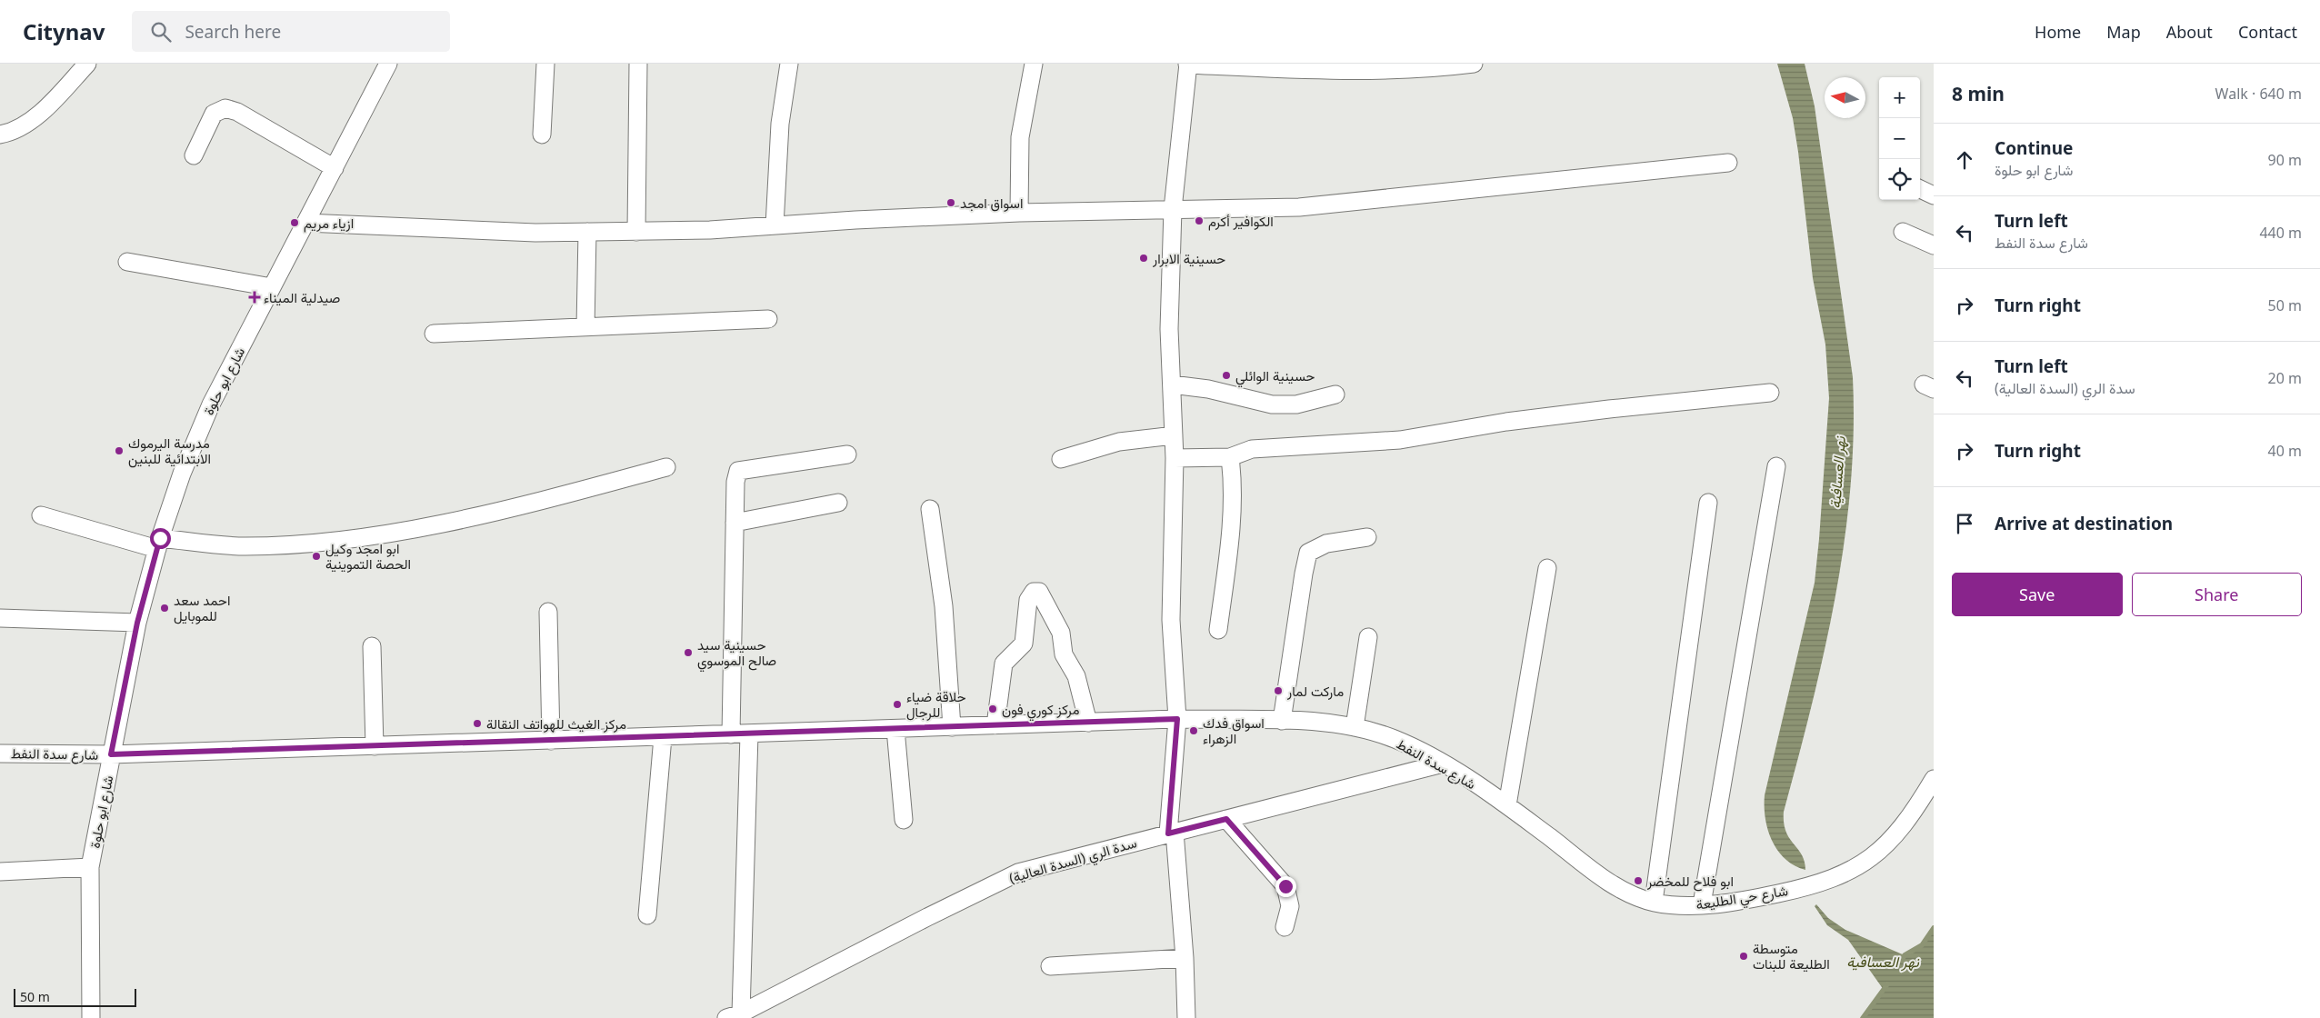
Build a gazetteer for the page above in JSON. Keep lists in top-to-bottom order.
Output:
{
  "streets": {
    "street": [
      "شارع ابو حلوة",
      "شارع سدة النفط",
      "سدة الري (السدة العالية)",
      "شارع حي الطليعة"
    ]
  },
  "crossings": [
    ["شارع ابو حلوة", "شارع سدة النفط"],
    ["شارع سدة النفط", "سدة الري (السدة العالية)"],
    ["شارع سدة النفط", "شارع حي الطليعة"]
  ],
  "water": ["نهر العسافية"],
  "places": {
    "other": [
      "اسواق امجد",
      "الكوافير أكرم",
      "ازياء مريم",
      "حسينية الابرار",
      "حسينية الوائلي",
      "مدرسة اليرموك الابتدائية للبنين",
      "ابو امجد وكيل الحصة التموينية",
      "احمد سعد للموبايل",
      "حسينية سيد صالح الموسوي",
      "ماركت لمار",
      "حلاقة ضياء للرجال",
      "مركز كوري فون",
      "مركز الغيث للهواتف النقالة",
      "اسواق فدك الزهراء",
      "ابو فلاح للمخضر",
      "متوسطة الطليعة للبنات"
    ],
    "health": ["صيدلية الميناء"]
  },
  "scale_bar": "50 m",
  "north": "left",
  "page": {
    "header": "Citynav",
    "search": "Search here",
    "nav": [
      "Home",
      "Map",
      "About",
      "Contact"
    ],
    "heading": ["8 min", "Walk · 640 m"],
    "map_buttons": ["+", "−"],
    "list": [
      ["Continue", "شارع ابو حلوة", "90 m"],
      ["Turn left", "شارع سدة النفط", "440 m"],
      ["Turn right", "50 m"],
      ["Turn left", "سدة الري (السدة العالية)", "20 m"],
      ["Turn right", "40 m"],
      "Arrive at destination"
    ],
    "buttons": ["Save", "Share"],
    "scale": "50 m"
  }
}
